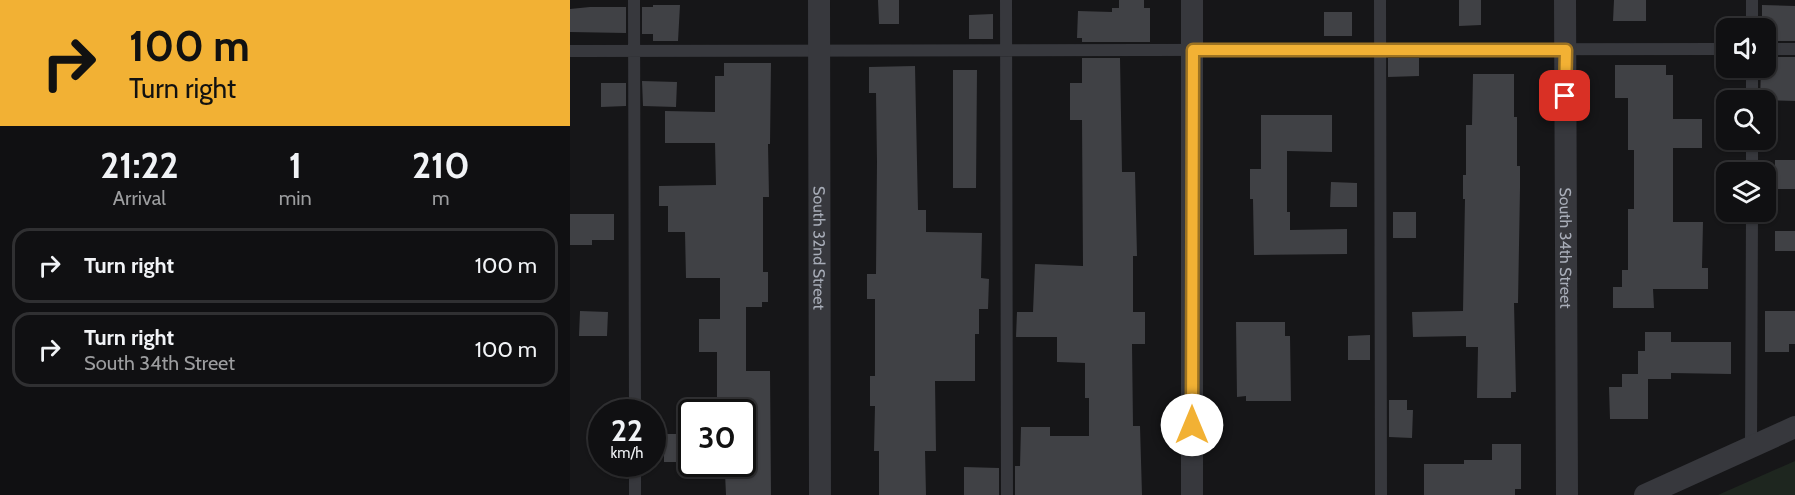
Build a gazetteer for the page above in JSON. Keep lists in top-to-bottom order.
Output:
{
  "streets": {
    "street": ["South 32nd Street", "South 34th Street"]
  },
  "page": {
    "turn": ["100 m", "Turn right"],
    "eta": [
      "21:22",
      "Arrival",
      "1",
      "min",
      "210",
      "m"
    ],
    "list": [
      {
        "name": "Turn right",
        "value": "100 m"
      },
      {
        "name": "Turn right",
        "note": "South 34th Street",
        "value": "100 m"
      }
    ],
    "speed": "22 km/h",
    "limit": "30"
  }
}
